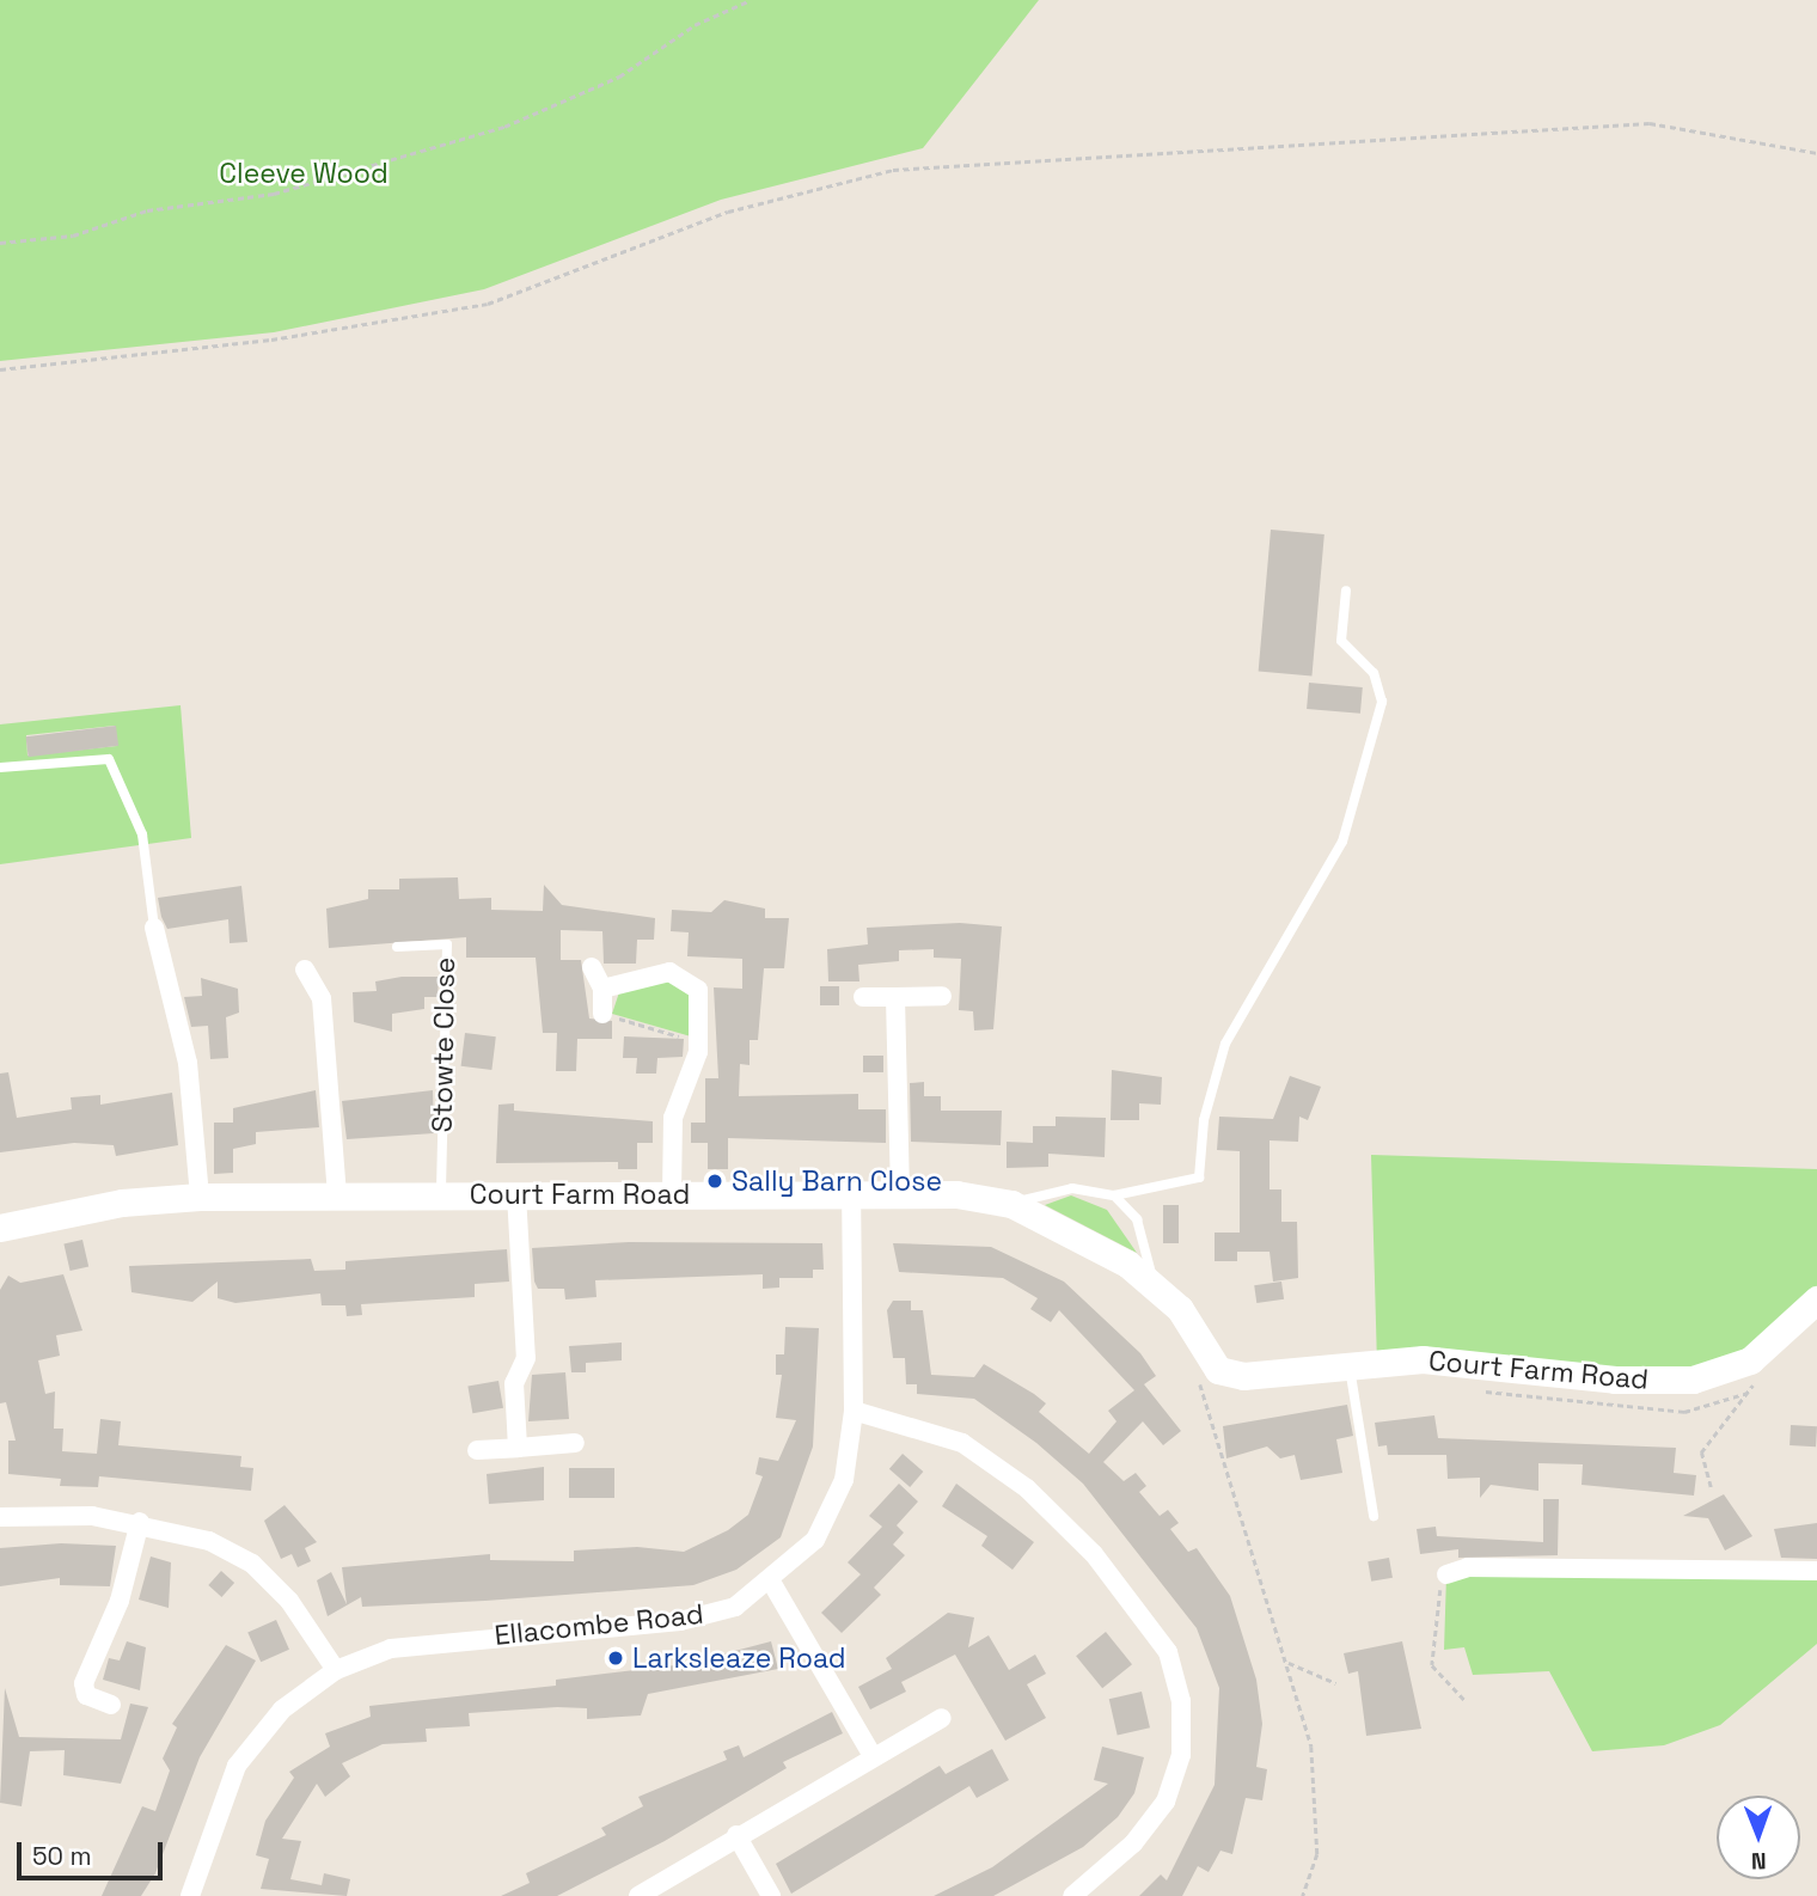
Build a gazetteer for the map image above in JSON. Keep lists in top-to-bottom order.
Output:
{
  "streets": {
    "street": ["Court Farm Road", "Ellacombe Road"],
    "lane": ["Stowte Close"]
  },
  "crossings": [
    ["Stowte Close", "Court Farm Road"],
    ["Court Farm Road", "Ellacombe Road"]
  ],
  "parks": ["Cleeve Wood"],
  "places": ["Sally Barn Close", "Larksleaze Road"],
  "scale_bar": "50 m",
  "north": "bottom"
}
